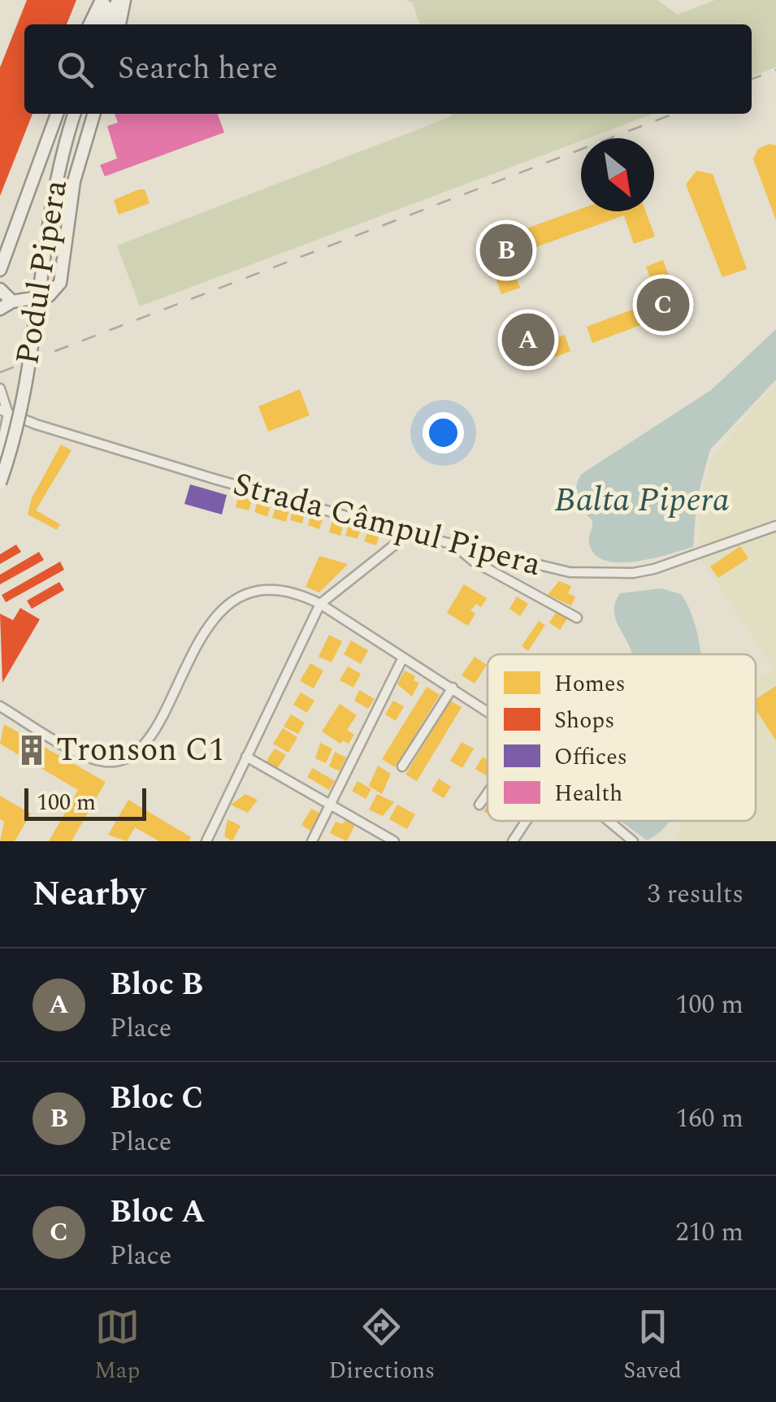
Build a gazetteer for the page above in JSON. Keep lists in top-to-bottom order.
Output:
{
  "streets": {
    "main road": ["Podul Pipera"],
    "street": ["Strada Câmpul Pipera"]
  },
  "water": ["Balta Pipera"],
  "places": {
    "building": ["Tronson C1"]
  },
  "legend": [
    "Homes",
    "Shops",
    "Offices",
    "Health"
  ],
  "scale_bar": "100 m",
  "north": "bottom right",
  "page": {
    "search": "Search here",
    "pins": ["B", "C", "A"],
    "scale": "100 m",
    "heading": ["Nearby", "3 results"],
    "list": [
      {
        "mark": "A",
        "name": "Bloc B",
        "note": "Place",
        "value": "100 m"
      },
      {
        "mark": "B",
        "name": "Bloc C",
        "note": "Place",
        "value": "160 m"
      },
      {
        "mark": "C",
        "name": "Bloc A",
        "note": "Place",
        "value": "210 m"
      }
    ],
    "nav": ["Map", "Directions", "Saved"]
  }
}
